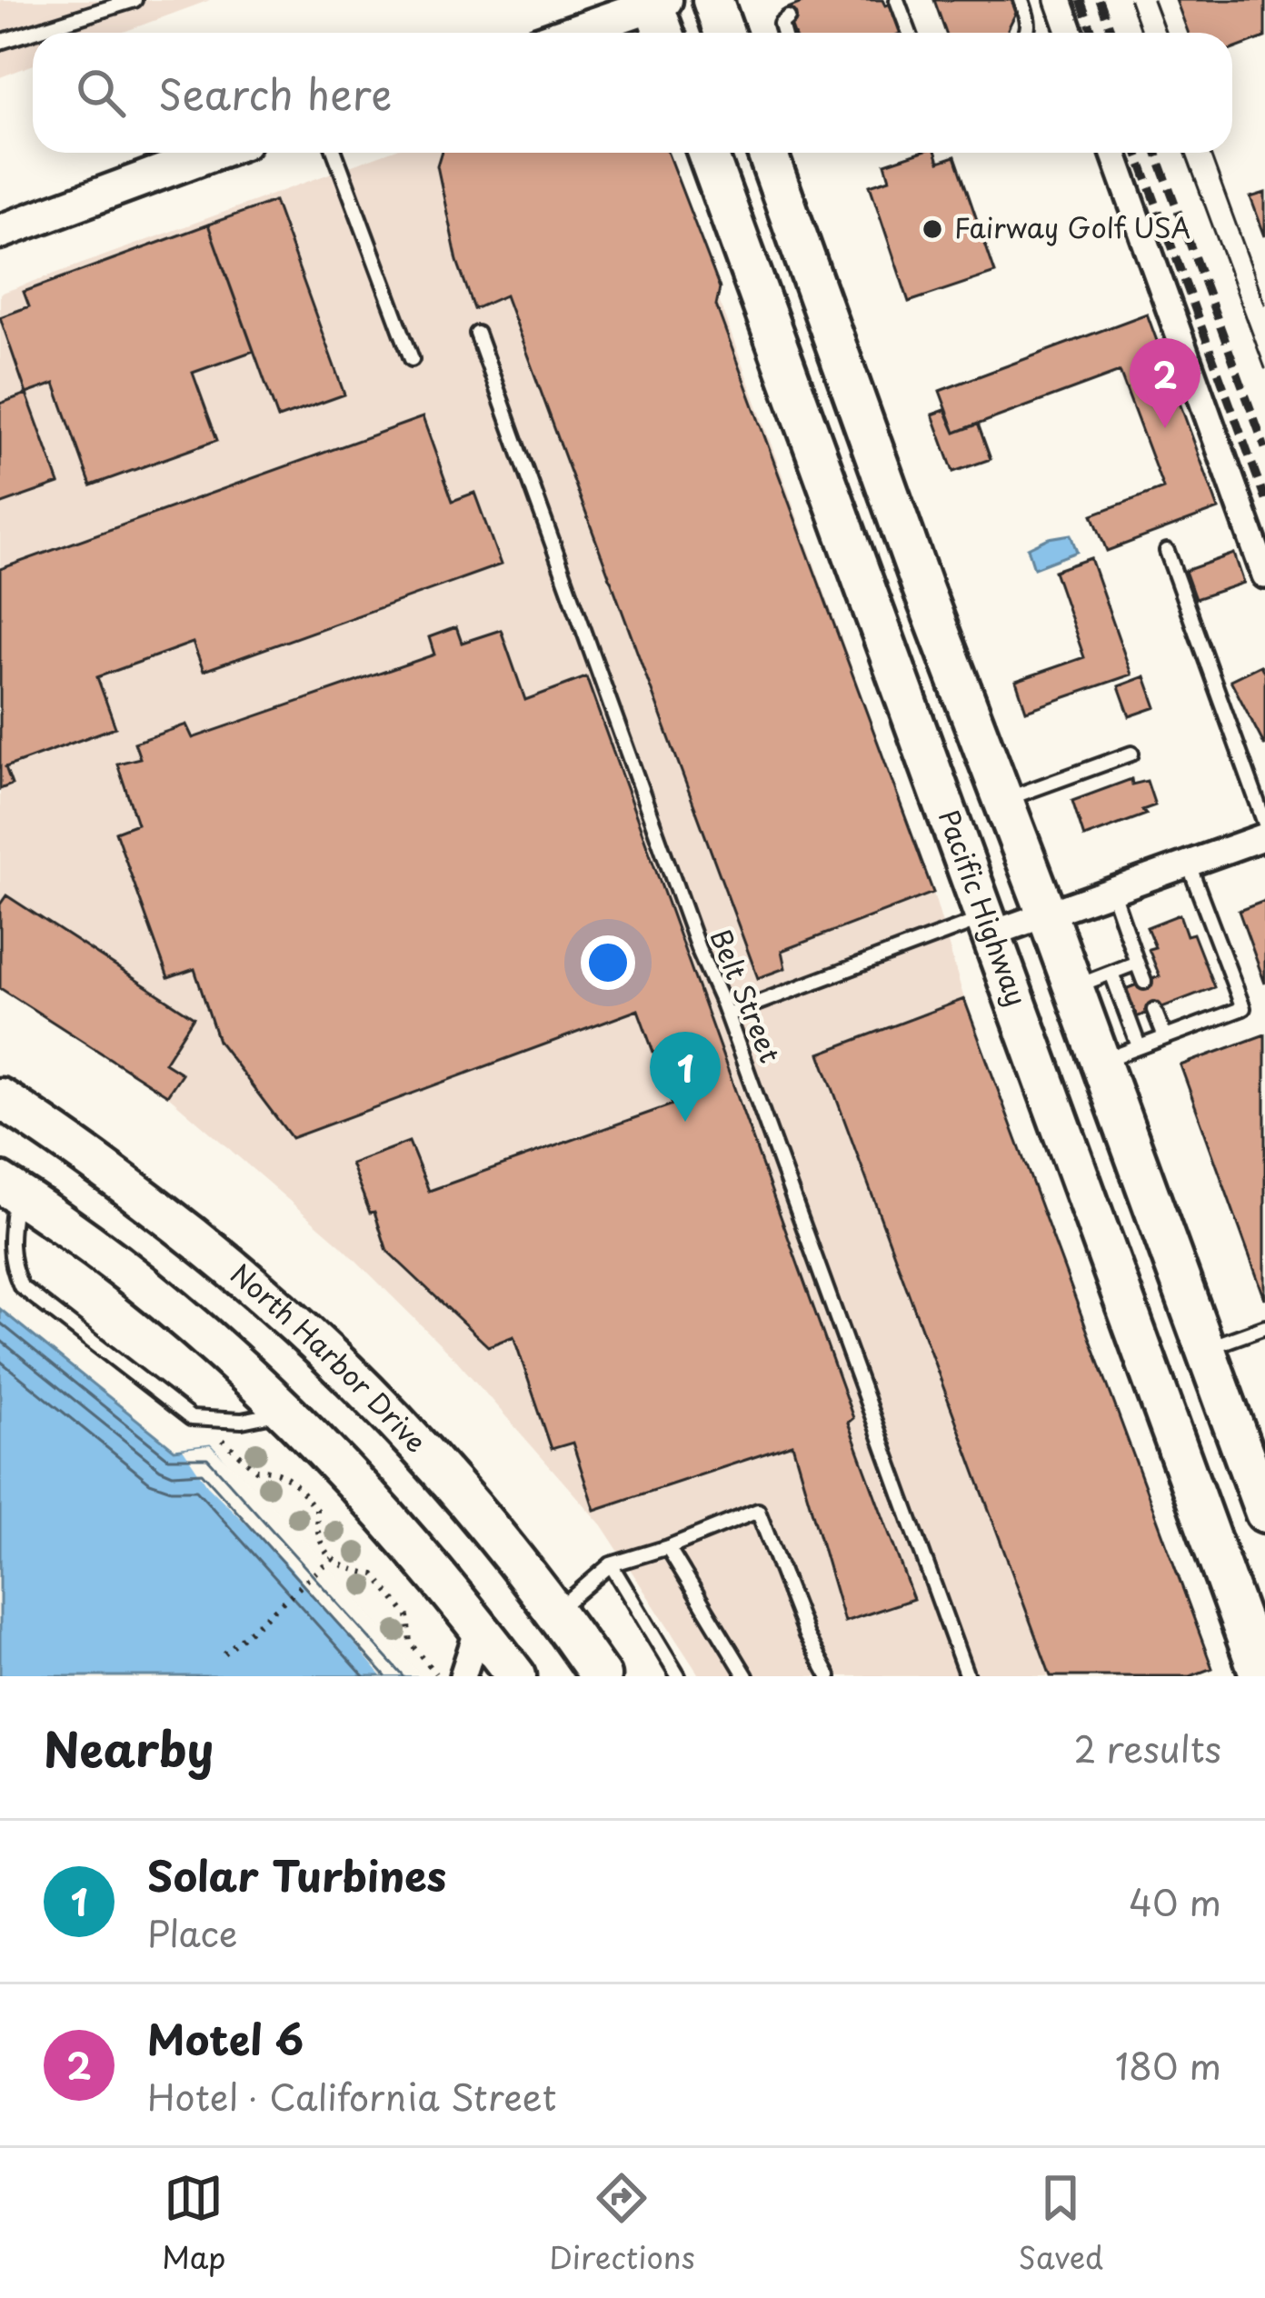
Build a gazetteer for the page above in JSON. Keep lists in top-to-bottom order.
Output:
{
  "streets": {
    "main road": ["Pacific Highway", "North Harbor Drive"],
    "lane": ["Belt Street"]
  },
  "places": ["Fairway Golf USA"],
  "page": {
    "search": "Search here",
    "pins": ["2", "1"],
    "heading": ["Nearby", "2 results"],
    "list": [
      {
        "mark": "1",
        "name": "Solar Turbines",
        "note": "Place",
        "value": "40 m"
      },
      {
        "mark": "2",
        "name": "Motel 6",
        "note": "Hotel · California Street",
        "value": "180 m"
      }
    ],
    "nav": ["Map", "Directions", "Saved"]
  }
}
